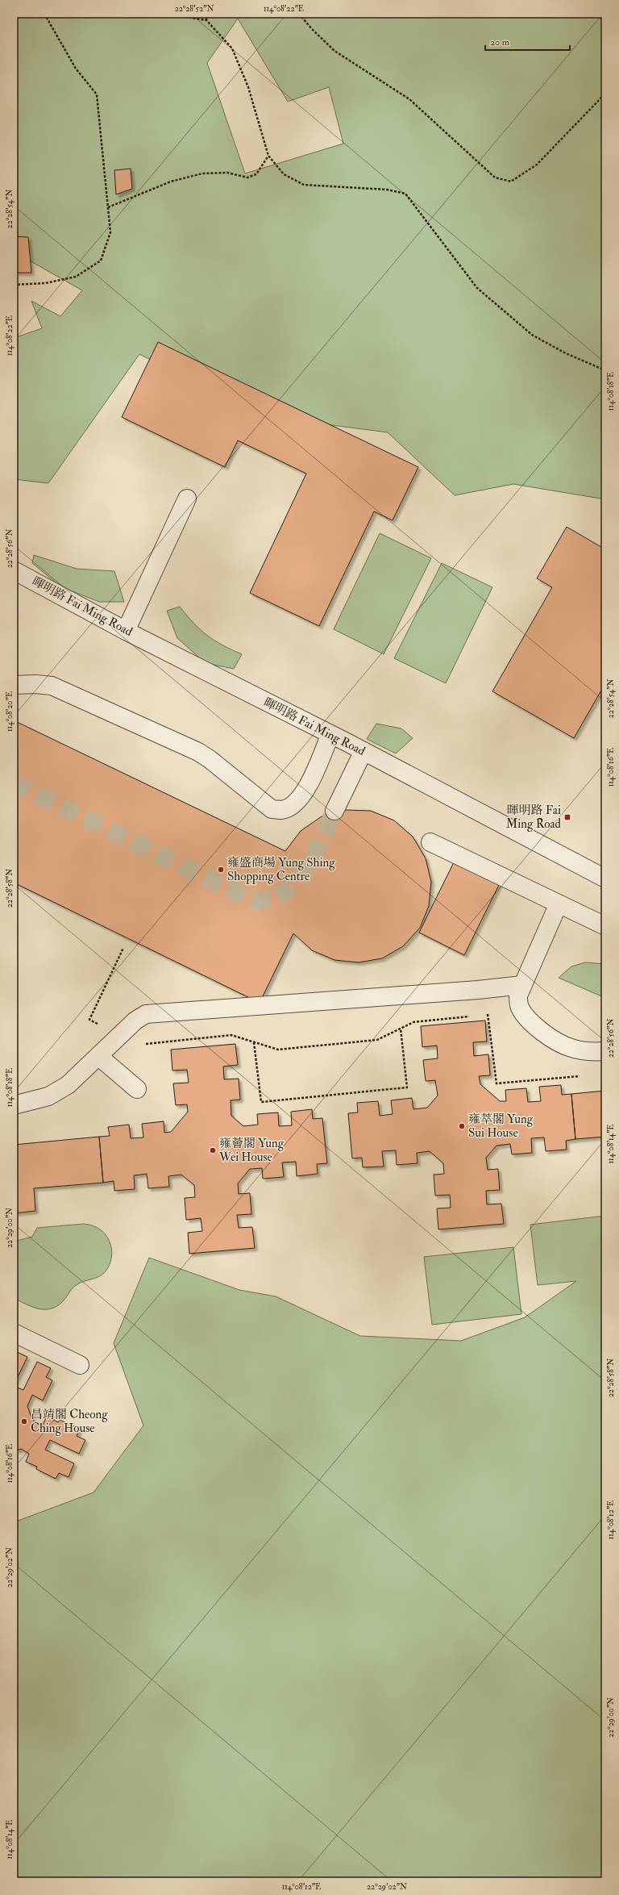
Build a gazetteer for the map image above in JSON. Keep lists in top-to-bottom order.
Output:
{
  "streets": {
    "street": ["暉明路 Fai Ming Road"]
  },
  "places": {
    "transit": ["暉明路 Fai Ming Road"],
    "other": [
      "雍盛商場 Yung Shing Shopping Centre",
      "雍萃閣 Yung Sui House",
      "雍薈閣 Yung Wei House",
      "昌靖閣 Cheong Ching House"
    ]
  },
  "scale_bar": "20 m",
  "coordinates": [
    "22°28'52\"N",
    "114°08'22\"E",
    "22°28'54\"N",
    "114°08'18\"E",
    "22°28'56\"N",
    "114°08'20\"E",
    "114°08'16\"E",
    "22°28'58\"N",
    "114°08'14\"E",
    "22°29'00\"N",
    "114°08'12\"E",
    "22°29'02\"N"
  ]
}
